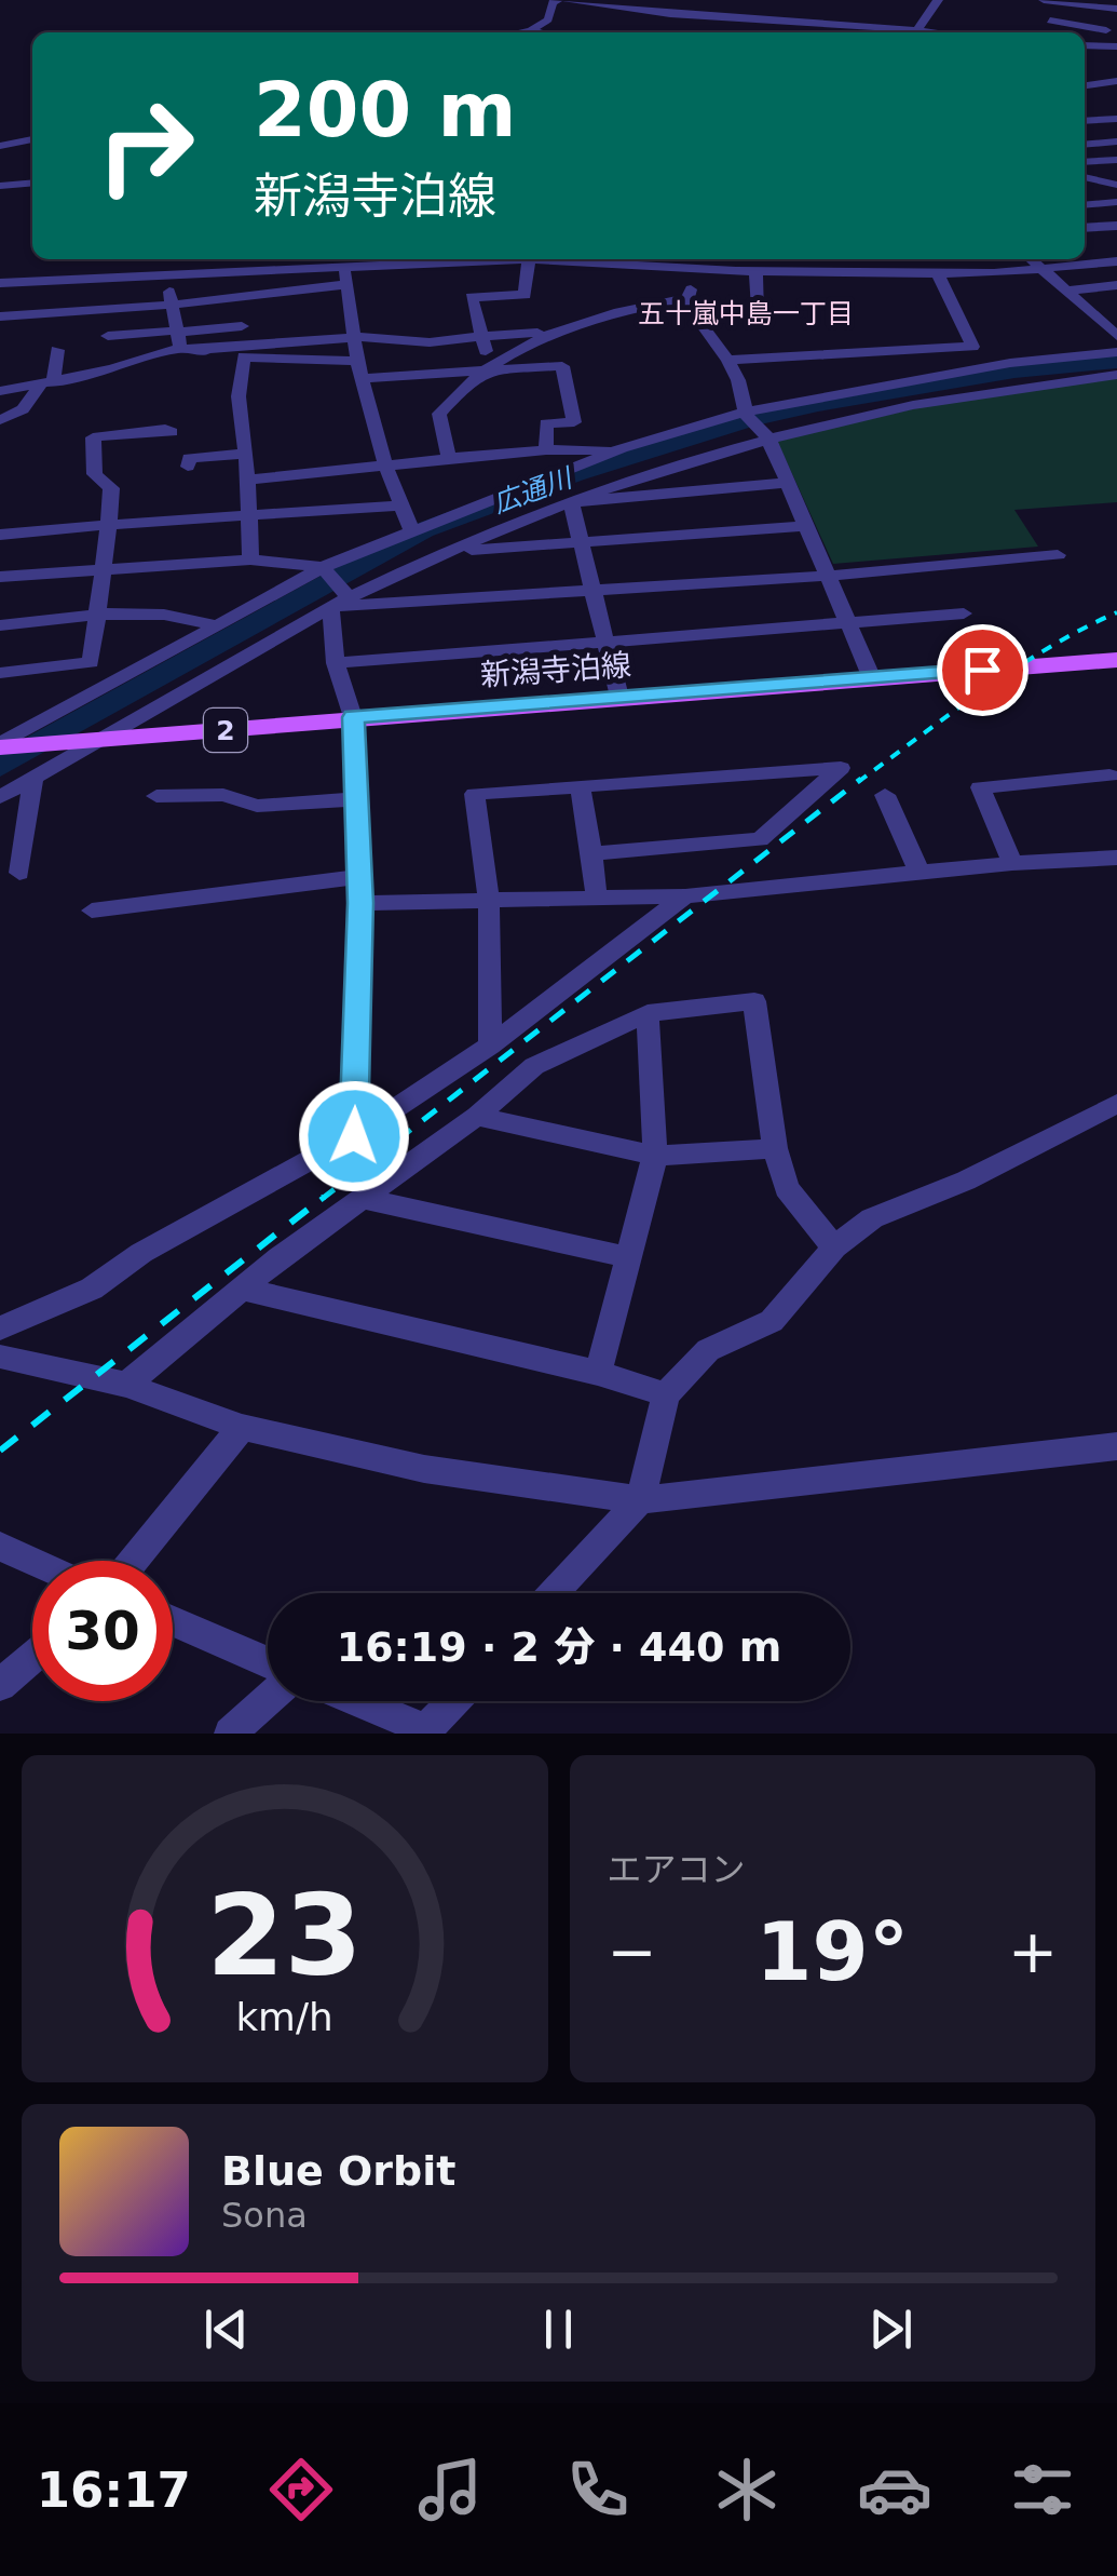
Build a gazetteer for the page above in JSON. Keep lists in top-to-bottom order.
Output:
{
  "streets": {
    "main road": ["新潟寺泊線", "2"]
  },
  "districts": ["五十嵐中島一丁目"],
  "water": ["広通川"],
  "page": {
    "turn": ["200 m", "新潟寺泊線"],
    "limit": "30",
    "trip": "16:19 · 2 分 · 440 m",
    "tile": "エアコン",
    "heat": ["−", "19°", "+"],
    "song": ["Blue Orbit", "Sona"],
    "tabs": "16:17",
    "gauge": ["23", "km/h"]
  }
}
